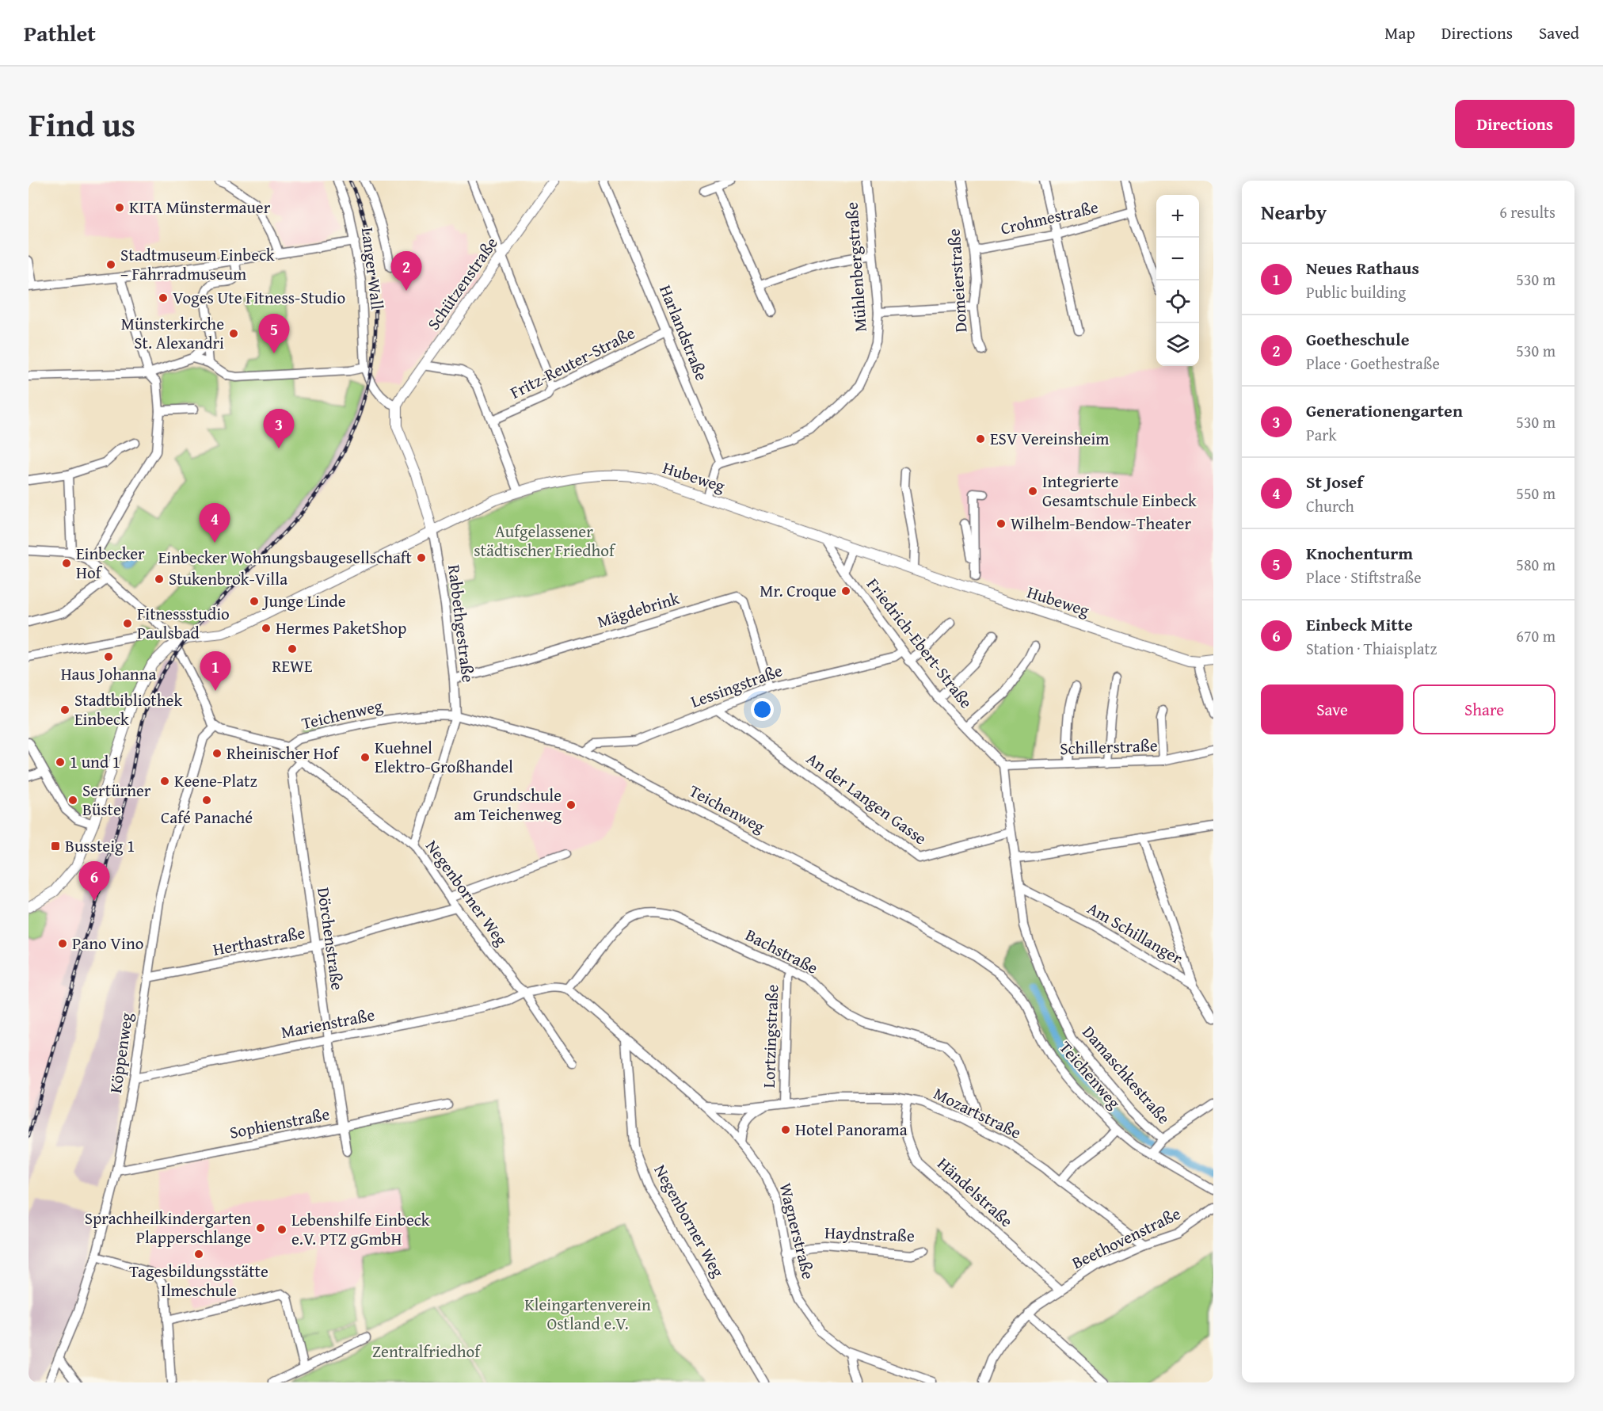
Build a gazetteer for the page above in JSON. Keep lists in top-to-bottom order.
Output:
{
  "streets": {
    "street": [
      "Crohmestraße",
      "Mühlenbergstraße",
      "Langer Wall",
      "Domeierstraße",
      "Schützenstraße",
      "Harlandstraße",
      "Fritz-Reuter-Straße",
      "Hubeweg",
      "Mägdebrink",
      "Rabbethgestraße",
      "Friedrich-Ebert-Straße",
      "Lessingstraße",
      "Teichenweg",
      "Schillerstraße",
      "An der Langen Gasse",
      "Negenborner Weg",
      "Am Schillanger",
      "Dörchenstraße",
      "Herthastraße",
      "Bachstraße",
      "Marienstraße",
      "Lortzingstraße",
      "Köppenweg",
      "Damaschkestraße",
      "Mozartstraße",
      "Sophienstraße",
      "Händelstraße",
      "Wagnerstraße",
      "Haydnstraße",
      "Beethovenstraße"
    ]
  },
  "crossings": [
    ["Crohmestraße", "Domeierstraße"],
    ["Mühlenbergstraße", "Harlandstraße"],
    ["Langer Wall", "Schützenstraße"],
    ["Langer Wall", "Rabbethgestraße"],
    ["Schützenstraße", "Rabbethgestraße"],
    ["Harlandstraße", "Fritz-Reuter-Straße"],
    ["Hubeweg", "Rabbethgestraße"],
    ["Hubeweg", "Friedrich-Ebert-Straße"],
    ["Mägdebrink", "Rabbethgestraße"],
    ["Mägdebrink", "Lessingstraße"],
    ["Rabbethgestraße", "Teichenweg"],
    ["Rabbethgestraße", "Negenborner Weg"],
    ["Friedrich-Ebert-Straße", "Lessingstraße"],
    ["Friedrich-Ebert-Straße", "Schillerstraße"],
    ["Lessingstraße", "Teichenweg"],
    ["Lessingstraße", "An der Langen Gasse"],
    ["Teichenweg", "Negenborner Weg"],
    ["Teichenweg", "Köppenweg"],
    ["Negenborner Weg", "Dörchenstraße"],
    ["Negenborner Weg", "Herthastraße"],
    ["Negenborner Weg", "Marienstraße"],
    ["Negenborner Weg", "Wagnerstraße"],
    ["Am Schillanger", "Damaschkestraße"],
    ["Dörchenstraße", "Herthastraße"],
    ["Dörchenstraße", "Marienstraße"],
    ["Dörchenstraße", "Sophienstraße"],
    ["Herthastraße", "Köppenweg"],
    ["Bachstraße", "Lortzingstraße"],
    ["Bachstraße", "Mozartstraße"],
    ["Marienstraße", "Köppenweg"],
    ["Lortzingstraße", "Mozartstraße"],
    ["Köppenweg", "Sophienstraße"],
    ["Mozartstraße", "Händelstraße"],
    ["Mozartstraße", "Wagnerstraße"],
    ["Mozartstraße", "Beethovenstraße"],
    ["Händelstraße", "Beethovenstraße"],
    ["Wagnerstraße", "Haydnstraße"]
  ],
  "parks": ["Aufgelassener städtischer Friedhof", "Kleingartenverein Ostland e.V.", "Zentralfriedhof"],
  "places": {
    "other": [
      "KITA Münstermauer",
      "Stadtmuseum Einbeck – Fahrradmuseum",
      "Voges Ute Fitness-Studio",
      "Münsterkirche St. Alexandri",
      "ESV Vereinsheim",
      "Integrierte Gesamtschule Einbeck",
      "Wilhelm-Bendow-Theater",
      "Einbecker Wohnungsbaugesellschaft",
      "Einbecker Hof",
      "Stukenbrok-Villa",
      "Mr. Croque",
      "Junge Linde",
      "Fitnessstudio Paulsbad",
      "Hermes PaketShop",
      "REWE",
      "Haus Johanna",
      "Stadtbibliothek Einbeck",
      "Rheinischer Hof",
      "Kuehnel Elektro-Großhandel",
      "1 und 1",
      "Keene-Platz",
      "Sertürner Büste",
      "Café Panaché",
      "Grundschule am Teichenweg",
      "Pano Vino",
      "Hotel Panorama",
      "Sprachheilkindergarten Plapperschlange",
      "Lebenshilfe Einbeck e.V. PTZ gGmbH",
      "Tagesbildungsstätte Ilmeschule"
    ],
    "transit": ["Bussteig 1"]
  },
  "page": {
    "header": "Pathlet",
    "nav": ["Map", "Directions", "Saved"],
    "title": "Find us",
    "buttons": [
      "Directions",
      ["Save", "Share"]
    ],
    "heading": ["Nearby", "6 results"],
    "map_buttons": ["+", "−"],
    "list": [
      {
        "mark": "1",
        "name": "Neues Rathaus",
        "note": "Public building",
        "value": "530 m"
      },
      {
        "mark": "2",
        "name": "Goetheschule",
        "note": "Place · Goethestraße",
        "value": "530 m"
      },
      {
        "mark": "3",
        "name": "Generationengarten",
        "note": "Park",
        "value": "530 m"
      },
      {
        "mark": "4",
        "name": "St Josef",
        "note": "Church",
        "value": "550 m"
      },
      {
        "mark": "5",
        "name": "Knochenturm",
        "note": "Place · Stiftstraße",
        "value": "580 m"
      },
      {
        "mark": "6",
        "name": "Einbeck Mitte",
        "note": "Station · Thiaisplatz",
        "value": "670 m"
      }
    ],
    "pins": [
      "2",
      "5",
      "3",
      "4",
      "1",
      "6"
    ]
  }
}
